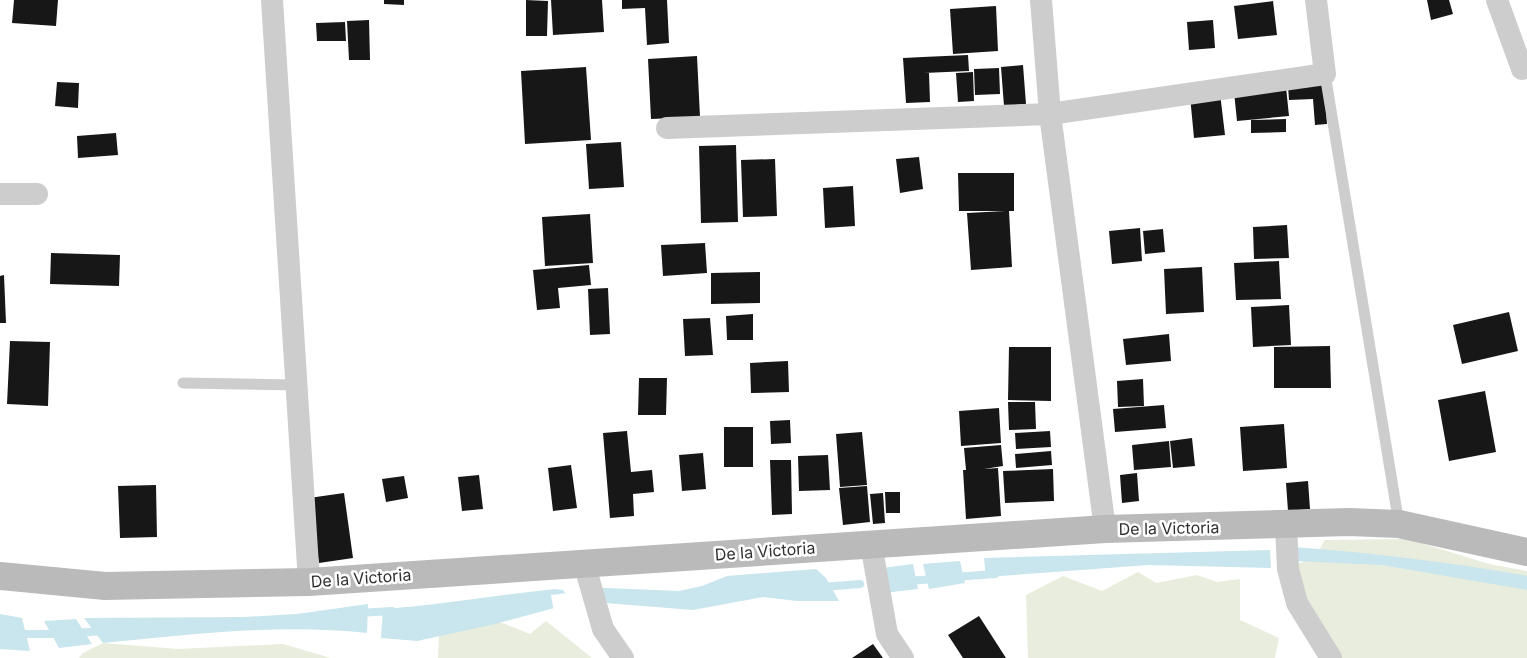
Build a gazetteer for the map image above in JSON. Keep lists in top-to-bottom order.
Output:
{
  "streets": {
    "main road": ["De la Victoria"]
  }
}
